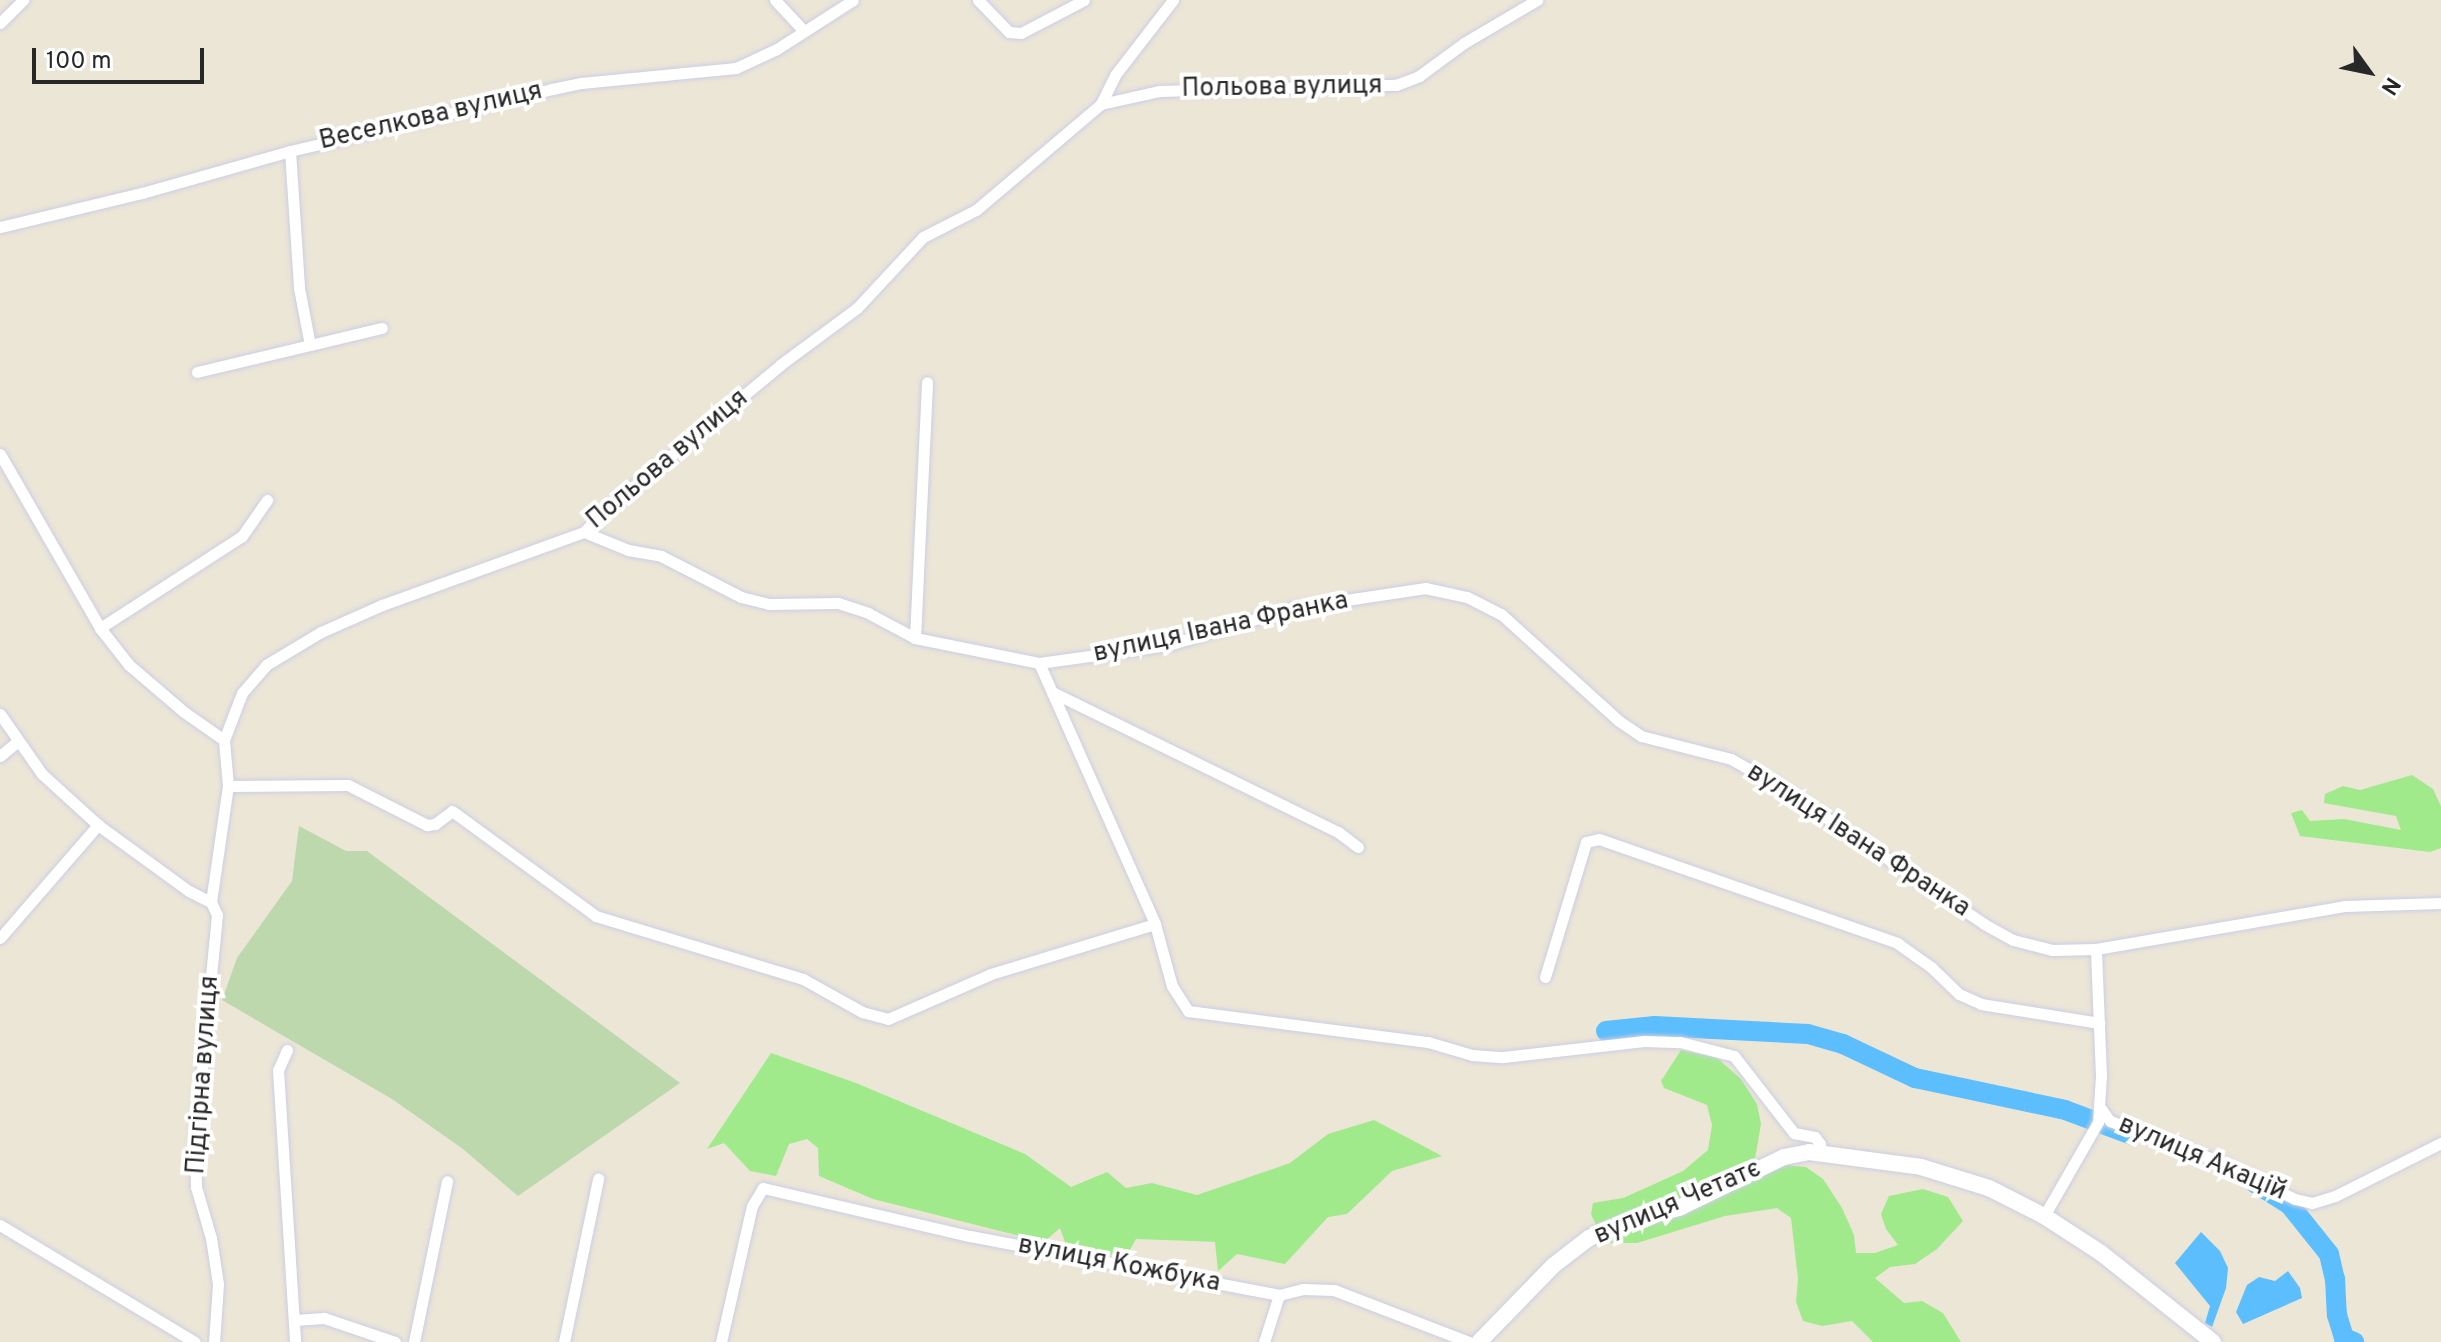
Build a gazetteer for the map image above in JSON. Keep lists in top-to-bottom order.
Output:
{
  "streets": {
    "street": [
      "Польова вулиця",
      "Веселкова вулиця",
      "вулиця Івана Франка",
      "Підгірна вулиця",
      "вулиця Акацій",
      "вулиця Четатє",
      "вулиця Кожбука"
    ]
  },
  "crossings": [
    ["Польова вулиця", "вулиця Івана Франка"],
    ["Польова вулиця", "Підгірна вулиця"]
  ],
  "scale_bar": "100 m",
  "north": "bottom right"
}
